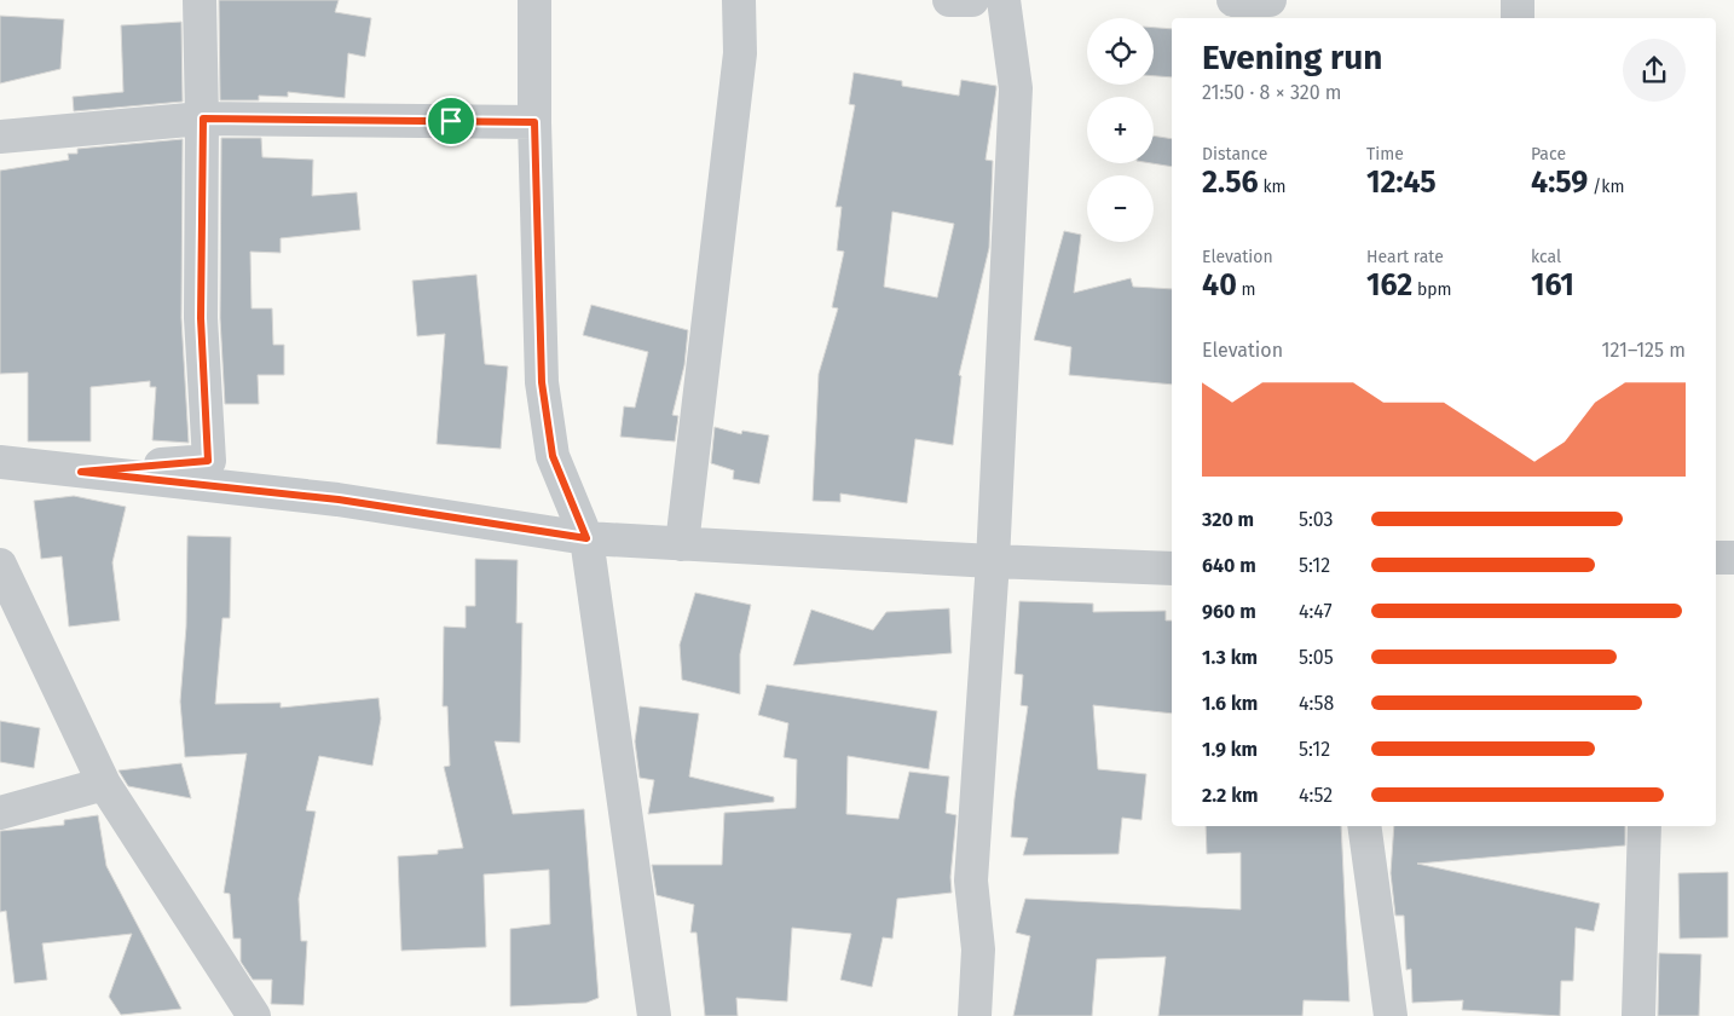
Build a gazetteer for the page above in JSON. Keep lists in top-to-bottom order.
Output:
{
  "page": {
    "map_buttons": ["+", "−"],
    "heading": ["Evening run", "21:50 · 8 × 320 m"],
    "stats": [
      ["Distance", "2.56 km"],
      ["Time", "12:45"],
      ["Pace", "4:59 /km"],
      ["Elevation", "40 m"],
      ["Heart rate", "162 bpm"],
      ["kcal", "161"]
    ],
    "chart": ["Elevation", "121–125 m"],
    "list": [
      {
        "name": "320 m",
        "note": "5:03"
      },
      {
        "name": "640 m",
        "note": "5:12"
      },
      {
        "name": "960 m",
        "note": "4:47"
      },
      {
        "name": "1.3 km",
        "note": "5:05"
      },
      {
        "name": "1.6 km",
        "note": "4:58"
      },
      {
        "name": "1.9 km",
        "note": "5:12"
      },
      {
        "name": "2.2 km",
        "note": "4:52"
      }
    ]
  }
}
